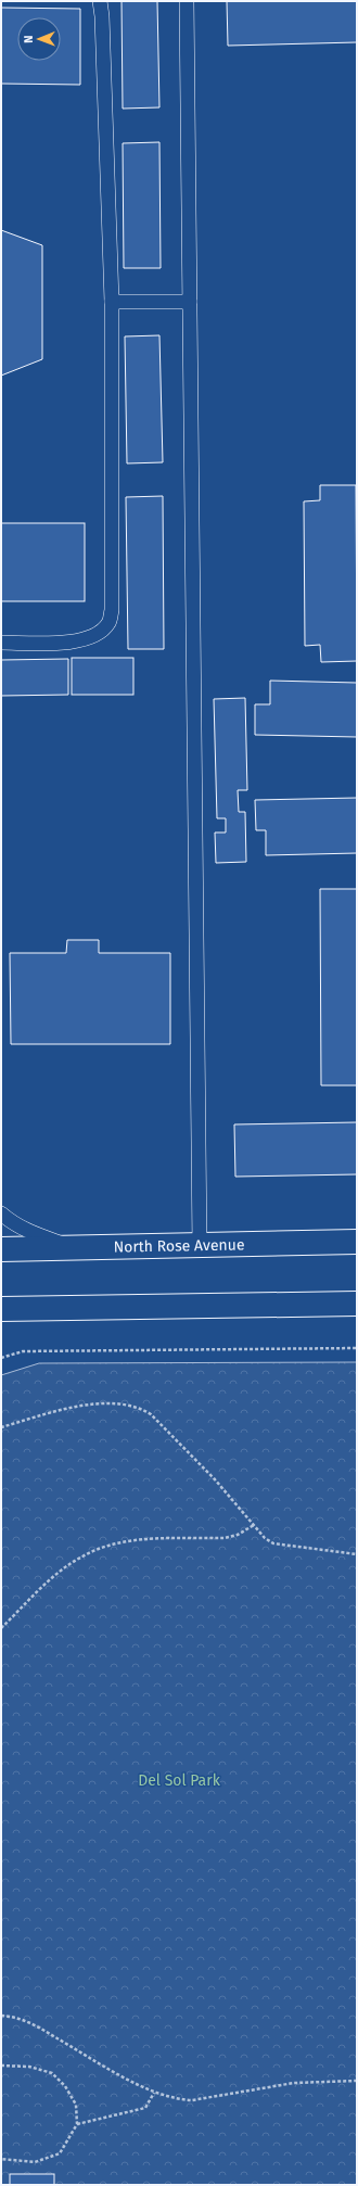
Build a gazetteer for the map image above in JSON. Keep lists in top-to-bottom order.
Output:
{
  "streets": {
    "main road": ["North Rose Avenue"]
  },
  "parks": ["Del Sol Park"],
  "north": "left"
}
